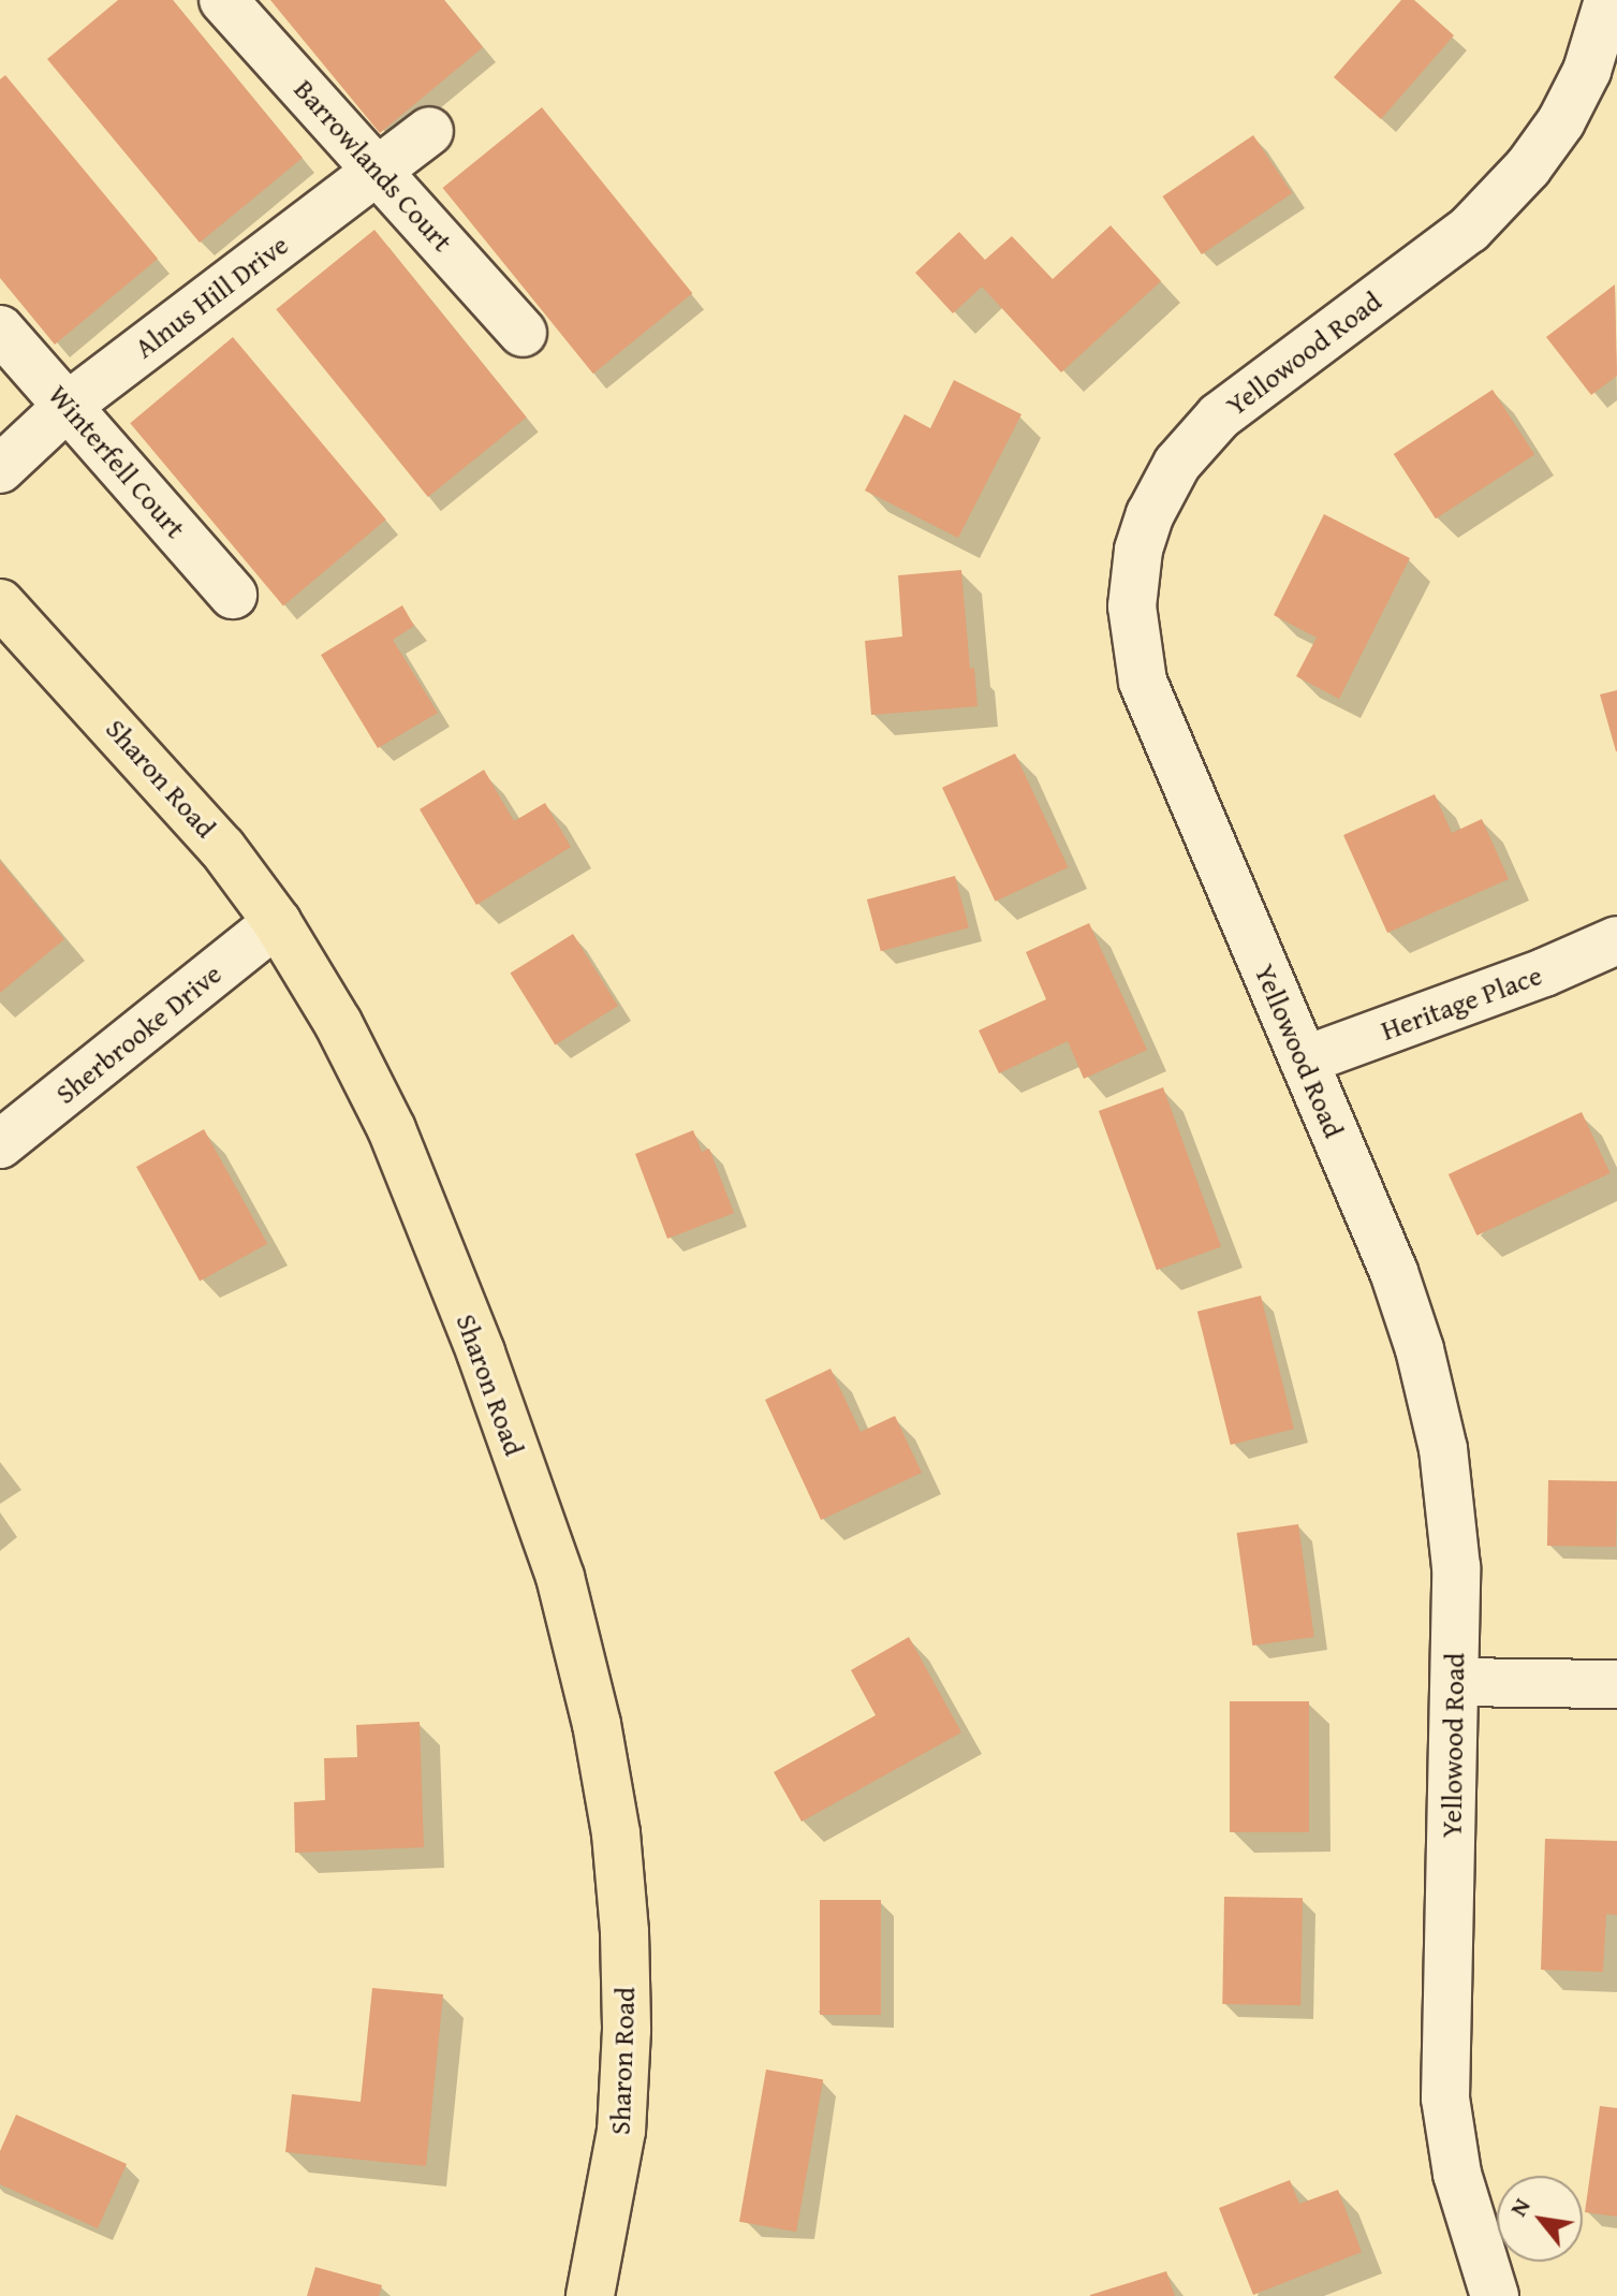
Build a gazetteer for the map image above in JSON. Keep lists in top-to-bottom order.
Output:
{
  "streets": {
    "main road": ["Sharon Road"],
    "street": [
      "Barrowlands Court",
      "Alnus Hill Drive",
      "Yellowood Road",
      "Winterfell Court",
      "Heritage Place",
      "Sherbrooke Drive"
    ]
  },
  "crossings": [
    ["Barrowlands Court", "Alnus Hill Drive"],
    ["Alnus Hill Drive", "Winterfell Court"],
    ["Yellowood Road", "Heritage Place"],
    ["Sharon Road", "Sherbrooke Drive"]
  ],
  "north": "top left"
}
